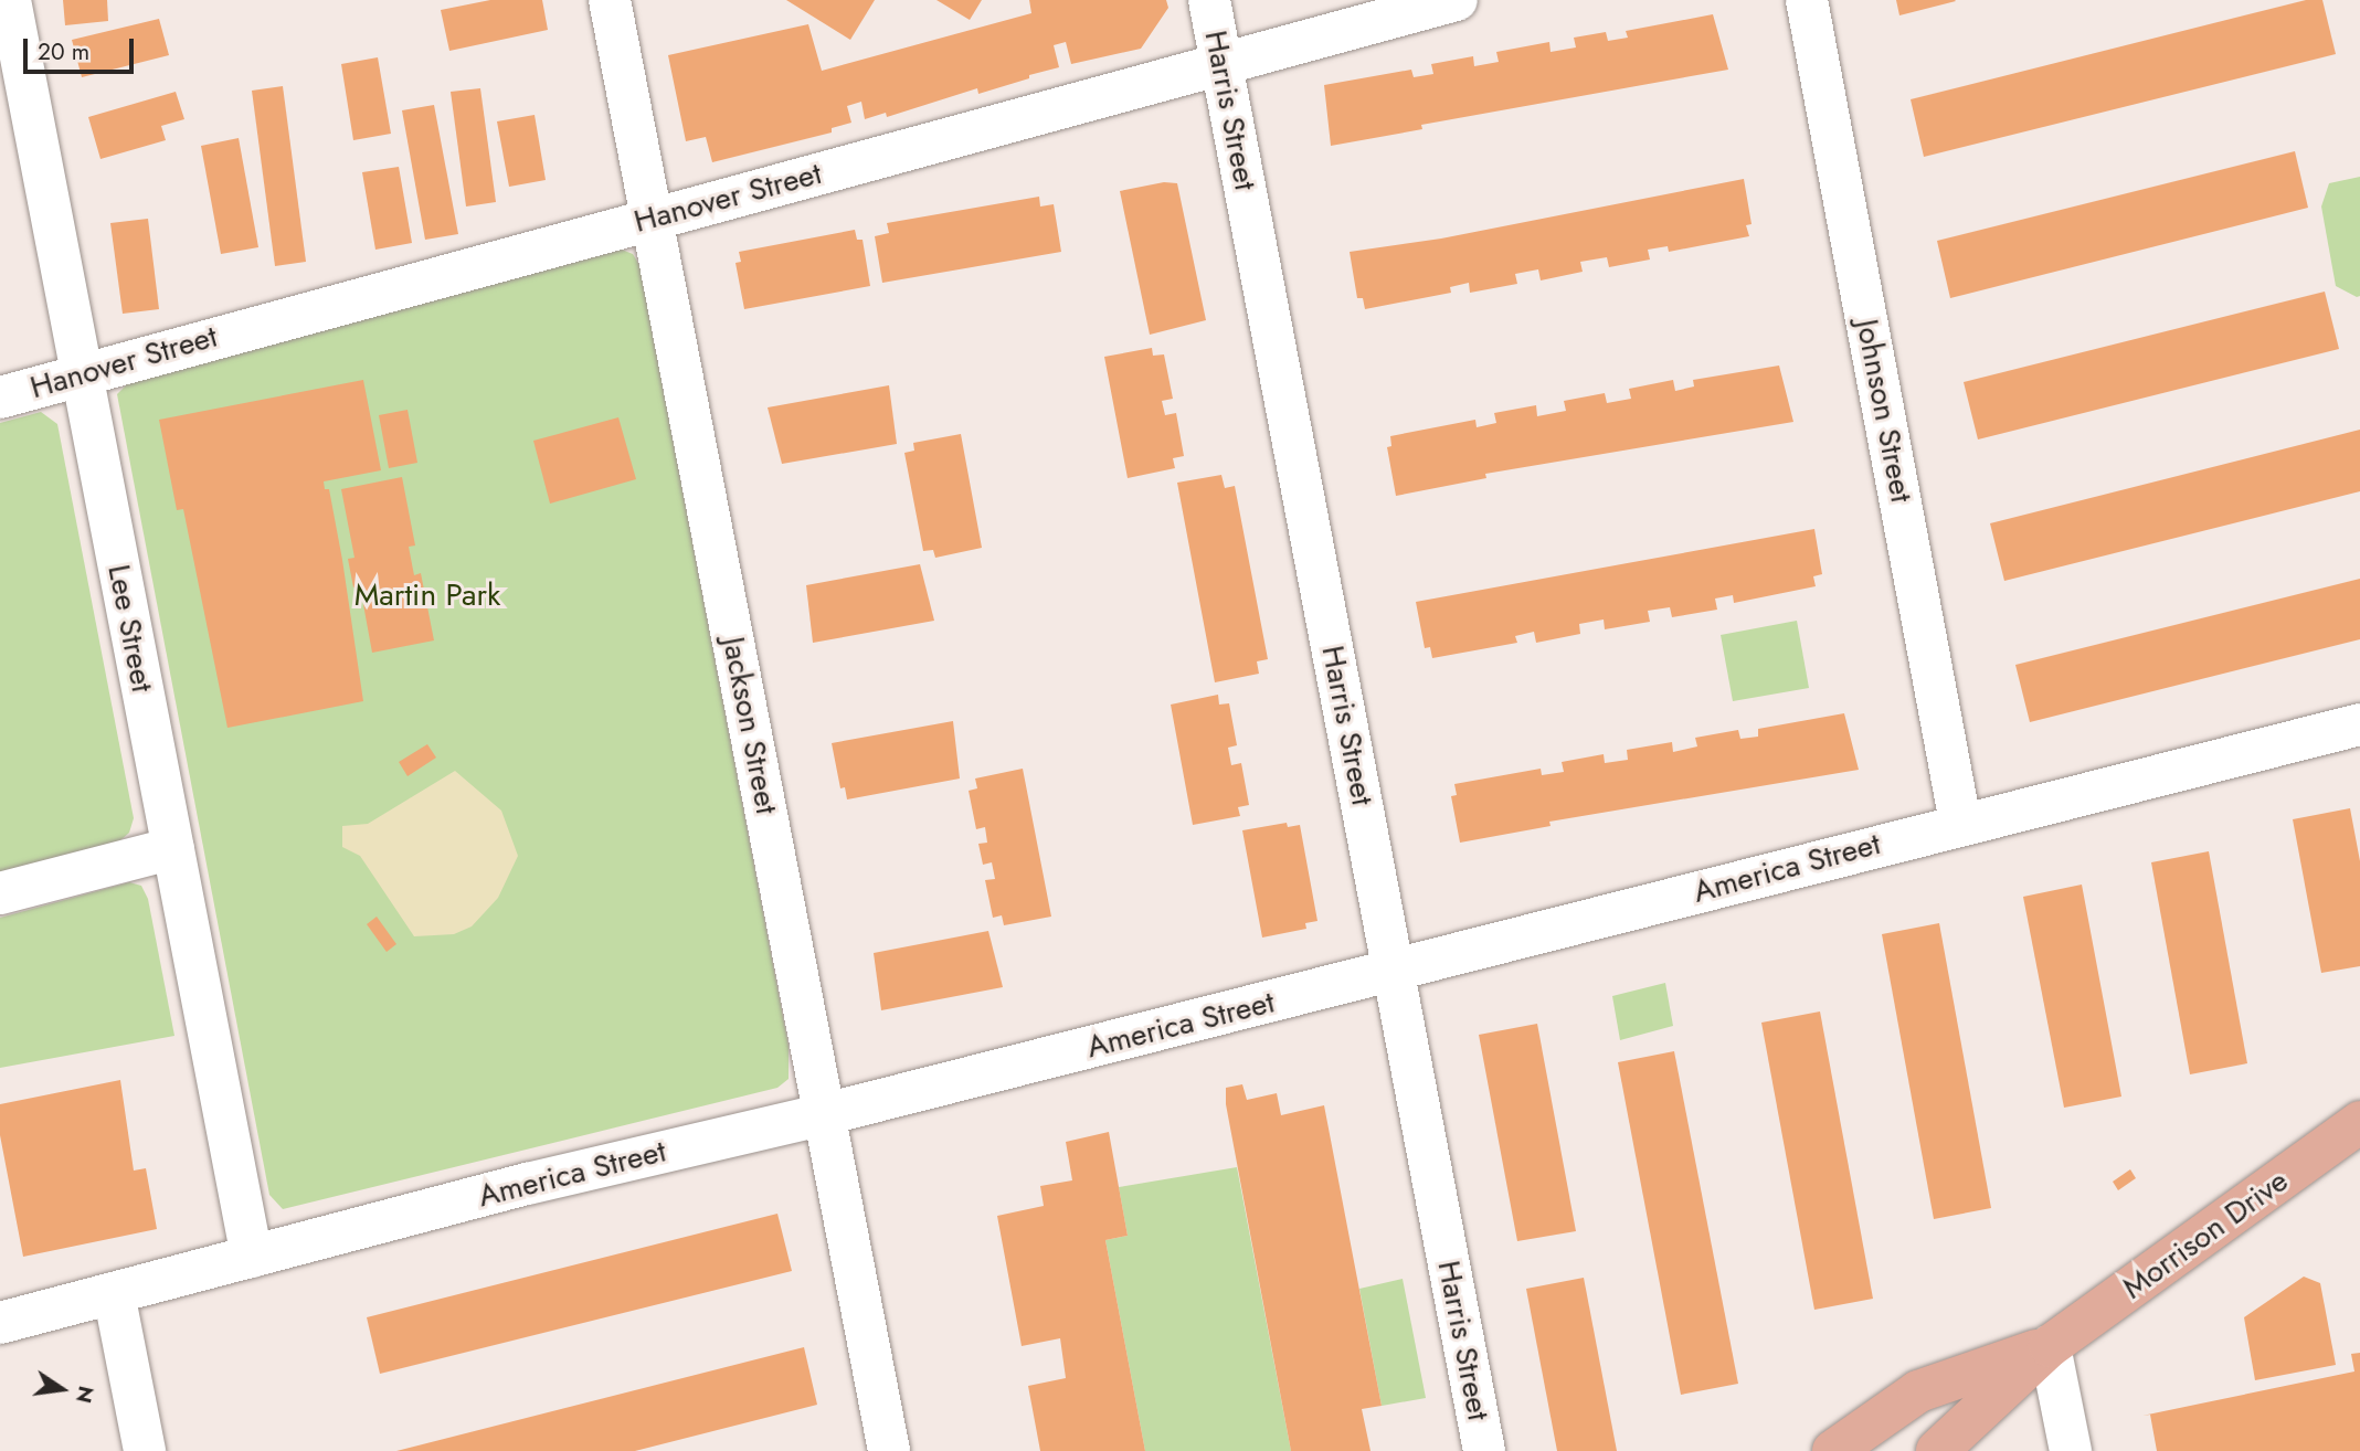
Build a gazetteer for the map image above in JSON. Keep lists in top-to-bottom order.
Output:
{
  "streets": {
    "main road": ["Morrison Drive"],
    "street": [
      "Harris Street",
      "Hanover Street",
      "Johnson Street",
      "Lee Street",
      "Jackson Street",
      "America Street"
    ]
  },
  "crossings": [
    ["Harris Street", "Hanover Street"],
    ["Harris Street", "America Street"],
    ["Hanover Street", "Lee Street"],
    ["Hanover Street", "Jackson Street"],
    ["Johnson Street", "America Street"],
    ["Lee Street", "America Street"],
    ["Jackson Street", "America Street"]
  ],
  "parks": ["Martin Park"],
  "scale_bar": "20 m",
  "north": "right"
}
